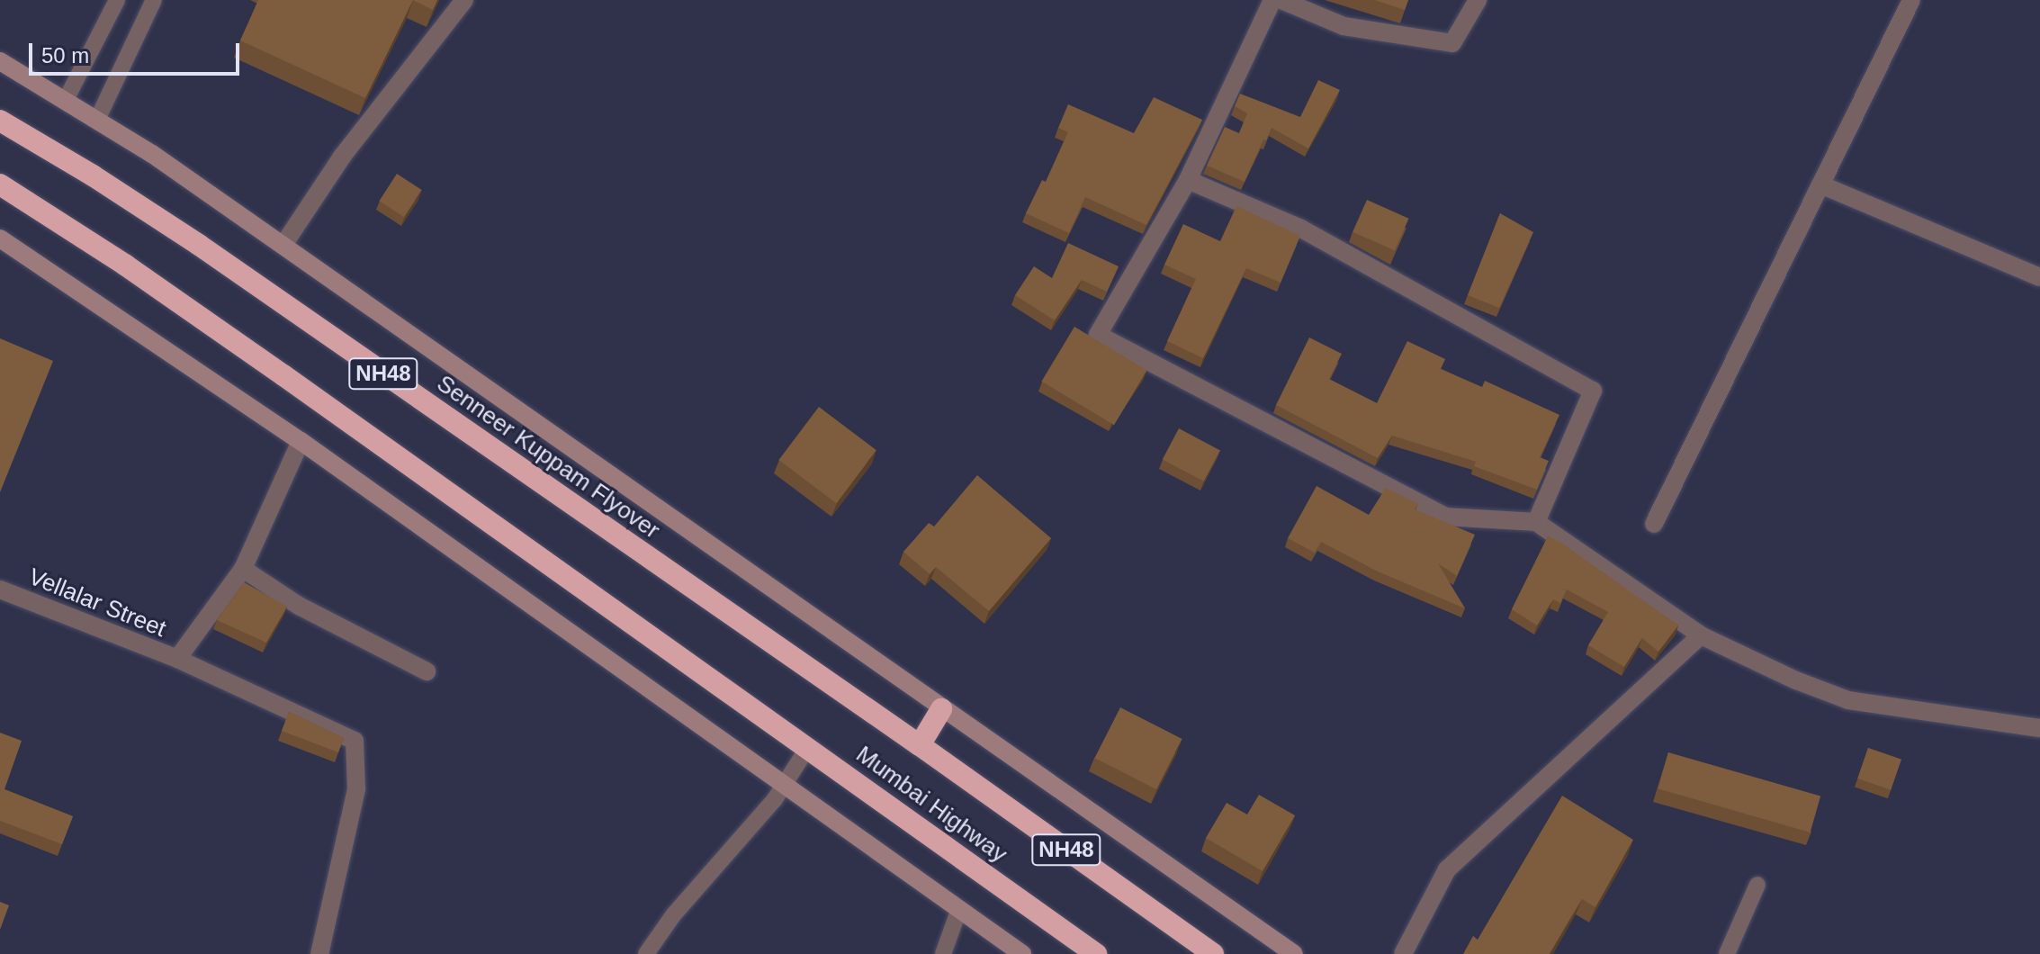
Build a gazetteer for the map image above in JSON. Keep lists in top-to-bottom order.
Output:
{
  "streets": {
    "highway": ["NH48", "Senneer Kuppam Flyover", "Mumbai Highway"],
    "street": ["Vellalar Street"]
  },
  "crossings": [
    ["NH48", "Mumbai Highway"],
    ["Senneer Kuppam Flyover", "Mumbai Highway"]
  ],
  "scale_bar": "50 m"
}
